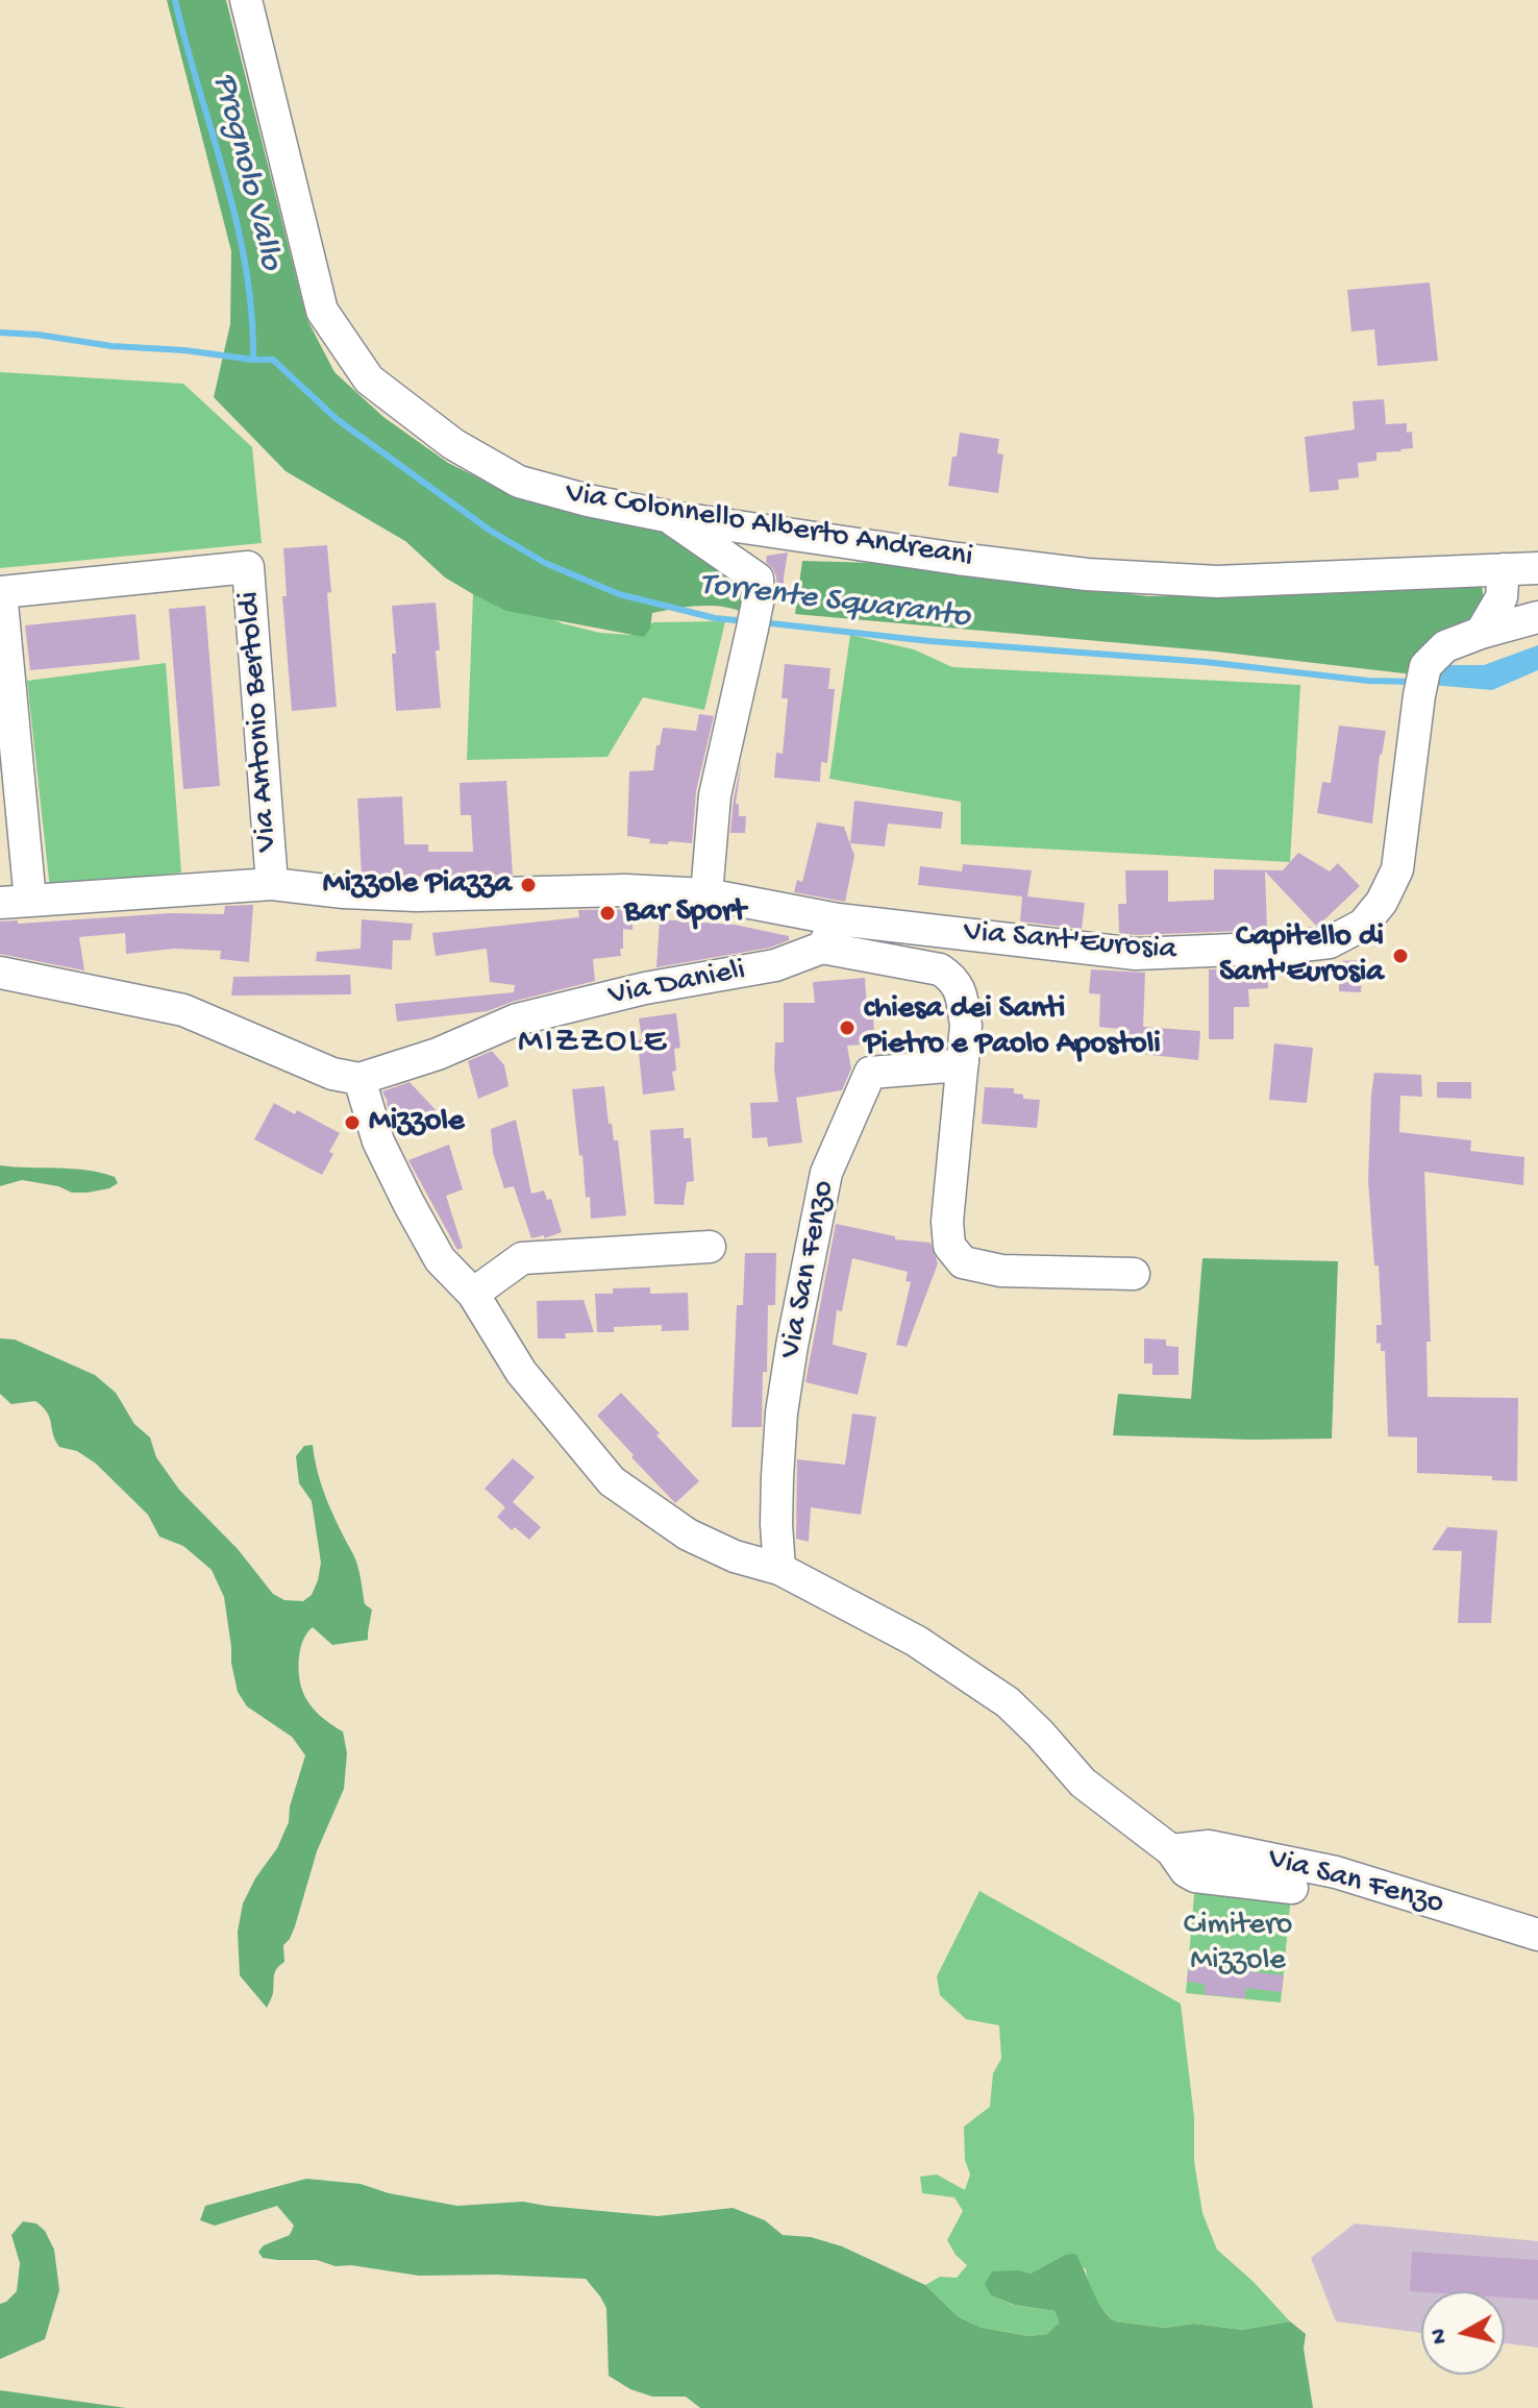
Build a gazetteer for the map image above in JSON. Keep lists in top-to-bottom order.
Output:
{
  "streets": {
    "street": [
      "Via Colonnello Alberto Andreani",
      "Via Antonio Bertoldi",
      "Via Sant'Eurosia",
      "Via Danieli",
      "Via San Fenzo"
    ]
  },
  "crossings": [
    ["Via Antonio Bertoldi", "Via Sant'Eurosia"]
  ],
  "districts": ["MIZZOLE"],
  "water": ["Prognolo Vallo", "Torrente Squaranto"],
  "parks": ["Cimitero Mizzole"],
  "places": [
    "Mizzole Piazza",
    "Bar Sport",
    "Capitello di Sant'Eurosia",
    "chiesa dei Santi Pietro e Paolo Apostoli",
    "Mizzole"
  ],
  "north": "left"
}
